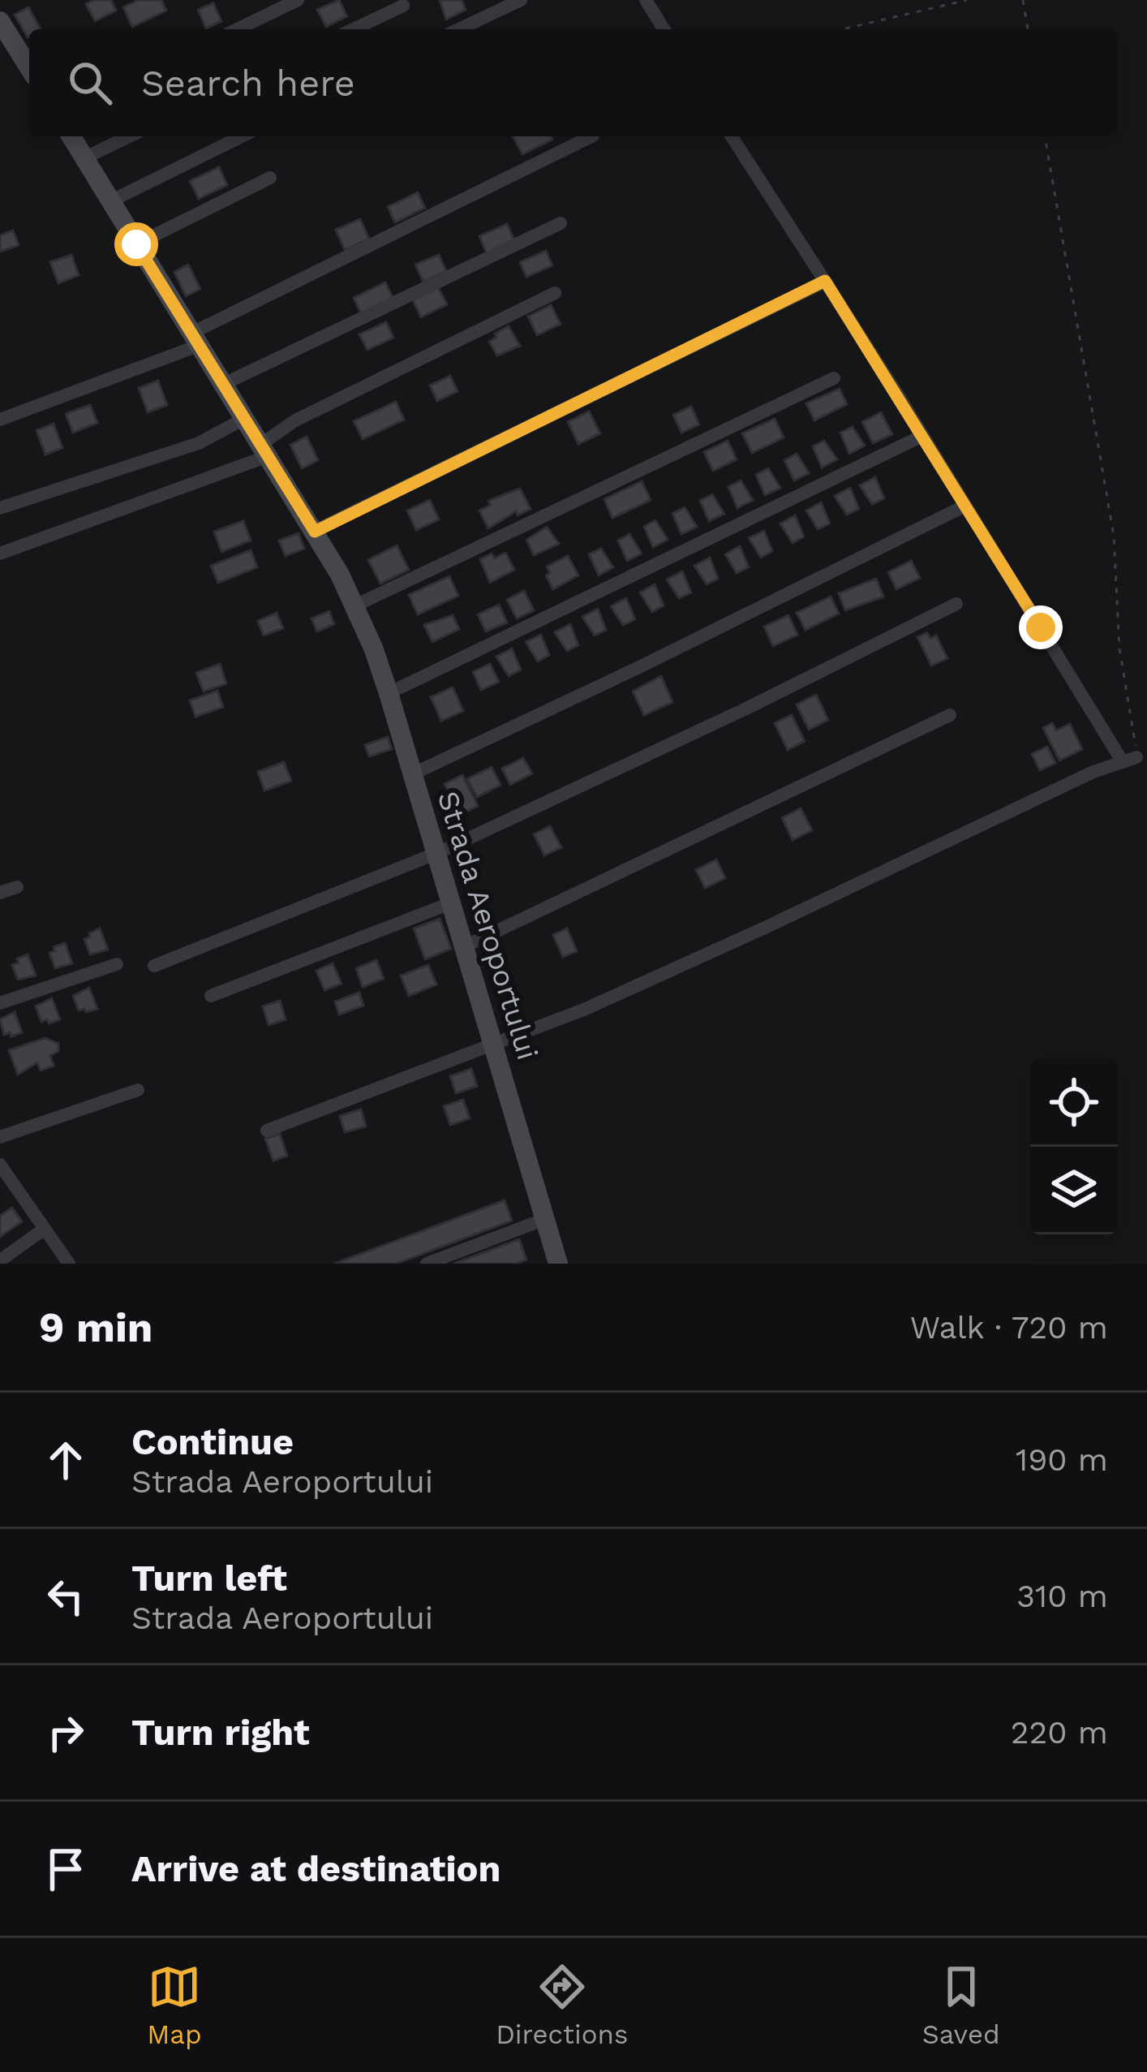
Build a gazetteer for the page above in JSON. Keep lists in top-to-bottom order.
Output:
{
  "streets": {
    "street": ["Strada Aeroportului"]
  },
  "page": {
    "search": "Search here",
    "heading": ["9 min", "Walk · 720 m"],
    "list": [
      ["Continue", "Strada Aeroportului", "190 m"],
      ["Turn left", "Strada Aeroportului", "310 m"],
      ["Turn right", "220 m"],
      "Arrive at destination"
    ],
    "nav": ["Map", "Directions", "Saved"]
  }
}
